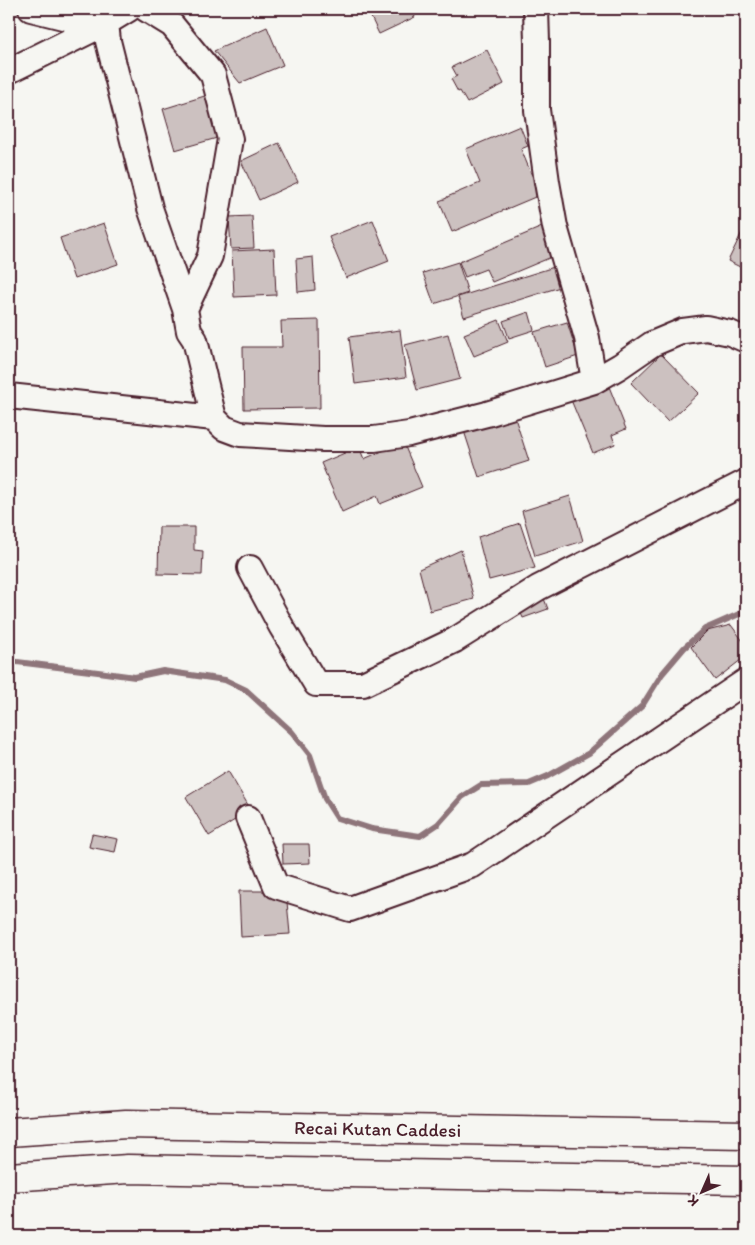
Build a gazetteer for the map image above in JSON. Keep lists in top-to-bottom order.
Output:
{
  "streets": {
    "main road": ["Recai Kutan Caddesi"]
  },
  "north": "bottom left"
}
